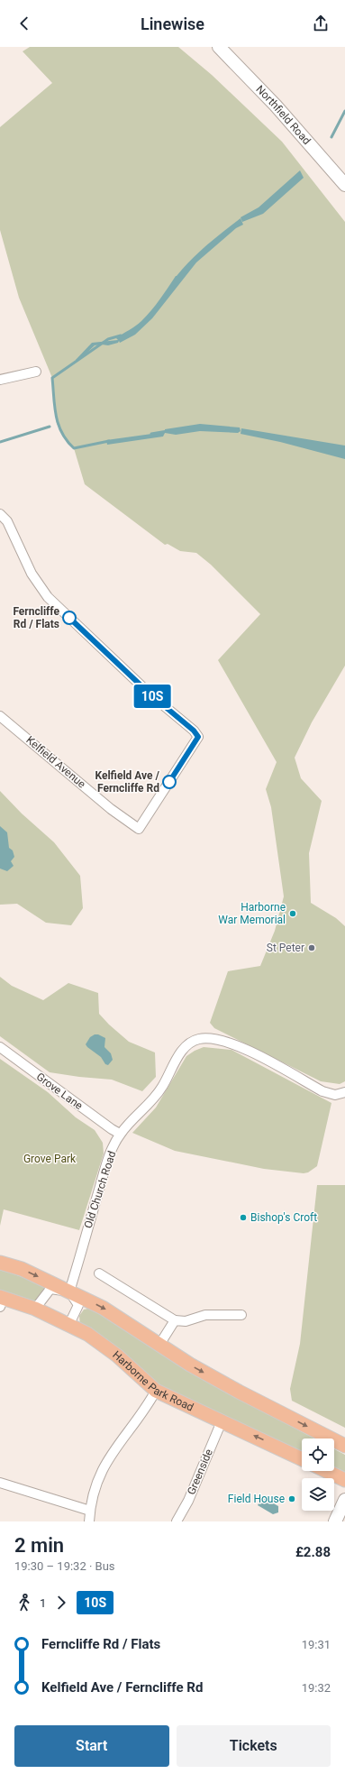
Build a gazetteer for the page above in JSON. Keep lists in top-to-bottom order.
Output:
{
  "streets": {
    "main road": ["Harborne Park Road"],
    "street": [
      "Northfield Road",
      "Kelfield Avenue",
      "Grove Lane",
      "Old Church Road",
      "Greenside"
    ]
  },
  "crossings": [
    ["Grove Lane", "Old Church Road"],
    ["Harborne Park Road", "Greenside"]
  ],
  "parks": ["Grove Park"],
  "places": [
    "Ferncliffe Rd / Flats",
    "Kelfield Ave / Ferncliffe Rd",
    "Harborne War Memorial",
    "St Peter",
    "Bishop's Croft",
    "Field House"
  ],
  "lines": ["bus line 10S"],
  "page": {
    "header": "Linewise",
    "on_map": "10S",
    "heading": ["2 min", "19:30 – 19:32 · Bus", "£2.88"],
    "legs": ["1", "10S"],
    "list": [
      {
        "name": "Ferncliffe Rd / Flats",
        "value": "19:31"
      },
      {
        "name": "Kelfield Ave / Ferncliffe Rd",
        "value": "19:32"
      }
    ],
    "buttons": ["Start", "Tickets"]
  }
}
